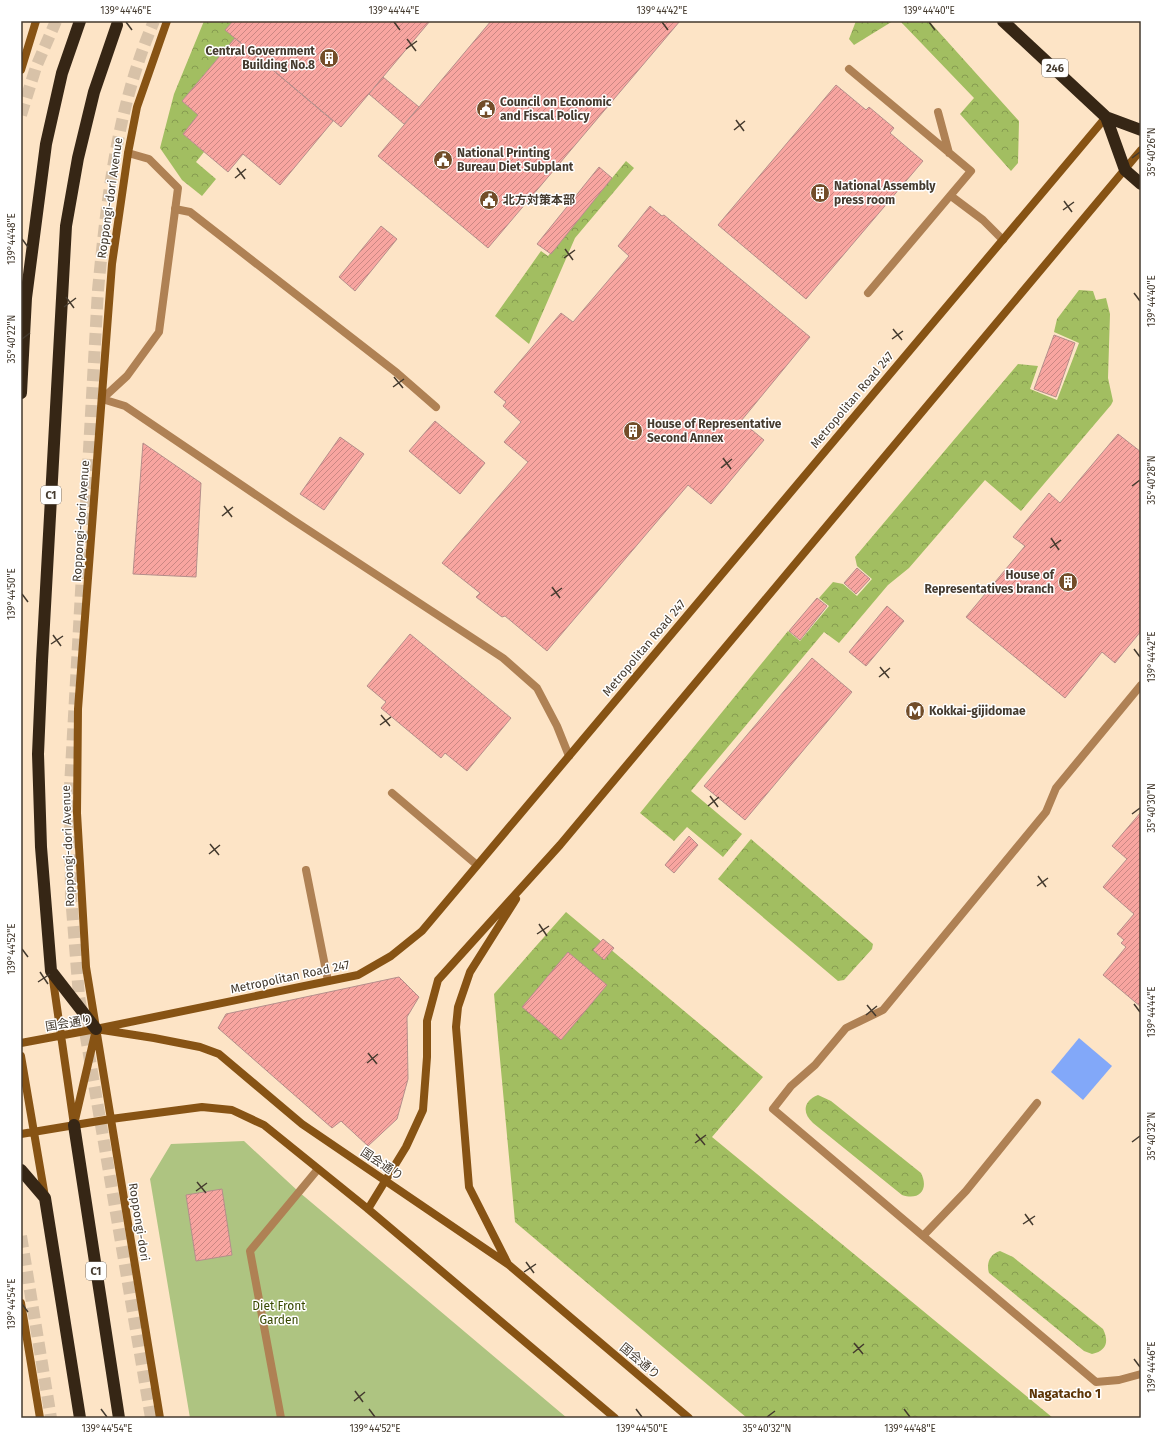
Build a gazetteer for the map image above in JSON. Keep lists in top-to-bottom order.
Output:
{
  "streets": {
    "highway": ["246", "C1"],
    "main road": [
      "Roppongi-dori Avenue",
      "Metropolitan Road 247",
      "国会通り",
      "Roppongi-dori"
    ]
  },
  "crossings": [
    ["246", "Metropolitan Road 247"],
    ["Roppongi-dori Avenue", "Metropolitan Road 247"],
    ["Roppongi-dori Avenue", "国会通り"],
    ["Roppongi-dori Avenue", "Roppongi-dori"],
    ["Metropolitan Road 247", "国会通り"],
    ["Metropolitan Road 247", "Roppongi-dori"],
    ["国会通り", "Roppongi-dori"]
  ],
  "districts": ["Nagatacho 1"],
  "parks": ["Diet Front Garden"],
  "places": {
    "building": [
      "Central Government Building No.8",
      "National Assembly press room",
      "House of Representative Second Annex",
      "House of Representatives branch"
    ],
    "public building": ["Council on Economic and Fiscal Policy", "National Printing Bureau Diet Subplant", "北方対策本部"],
    "metro station": ["Kokkai-gijidomae"]
  },
  "coordinates": [
    "139°44'46\"E",
    "139°44'44\"E",
    "139°44'42\"E",
    "139°44'40\"E",
    "35°40'26\"N",
    "139°44'48\"E",
    "35°40'22\"N",
    "35°40'28\"N",
    "139°44'50\"E",
    "35°40'30\"N",
    "139°44'52\"E",
    "35°40'32\"N",
    "139°44'54\"E"
  ]
}
